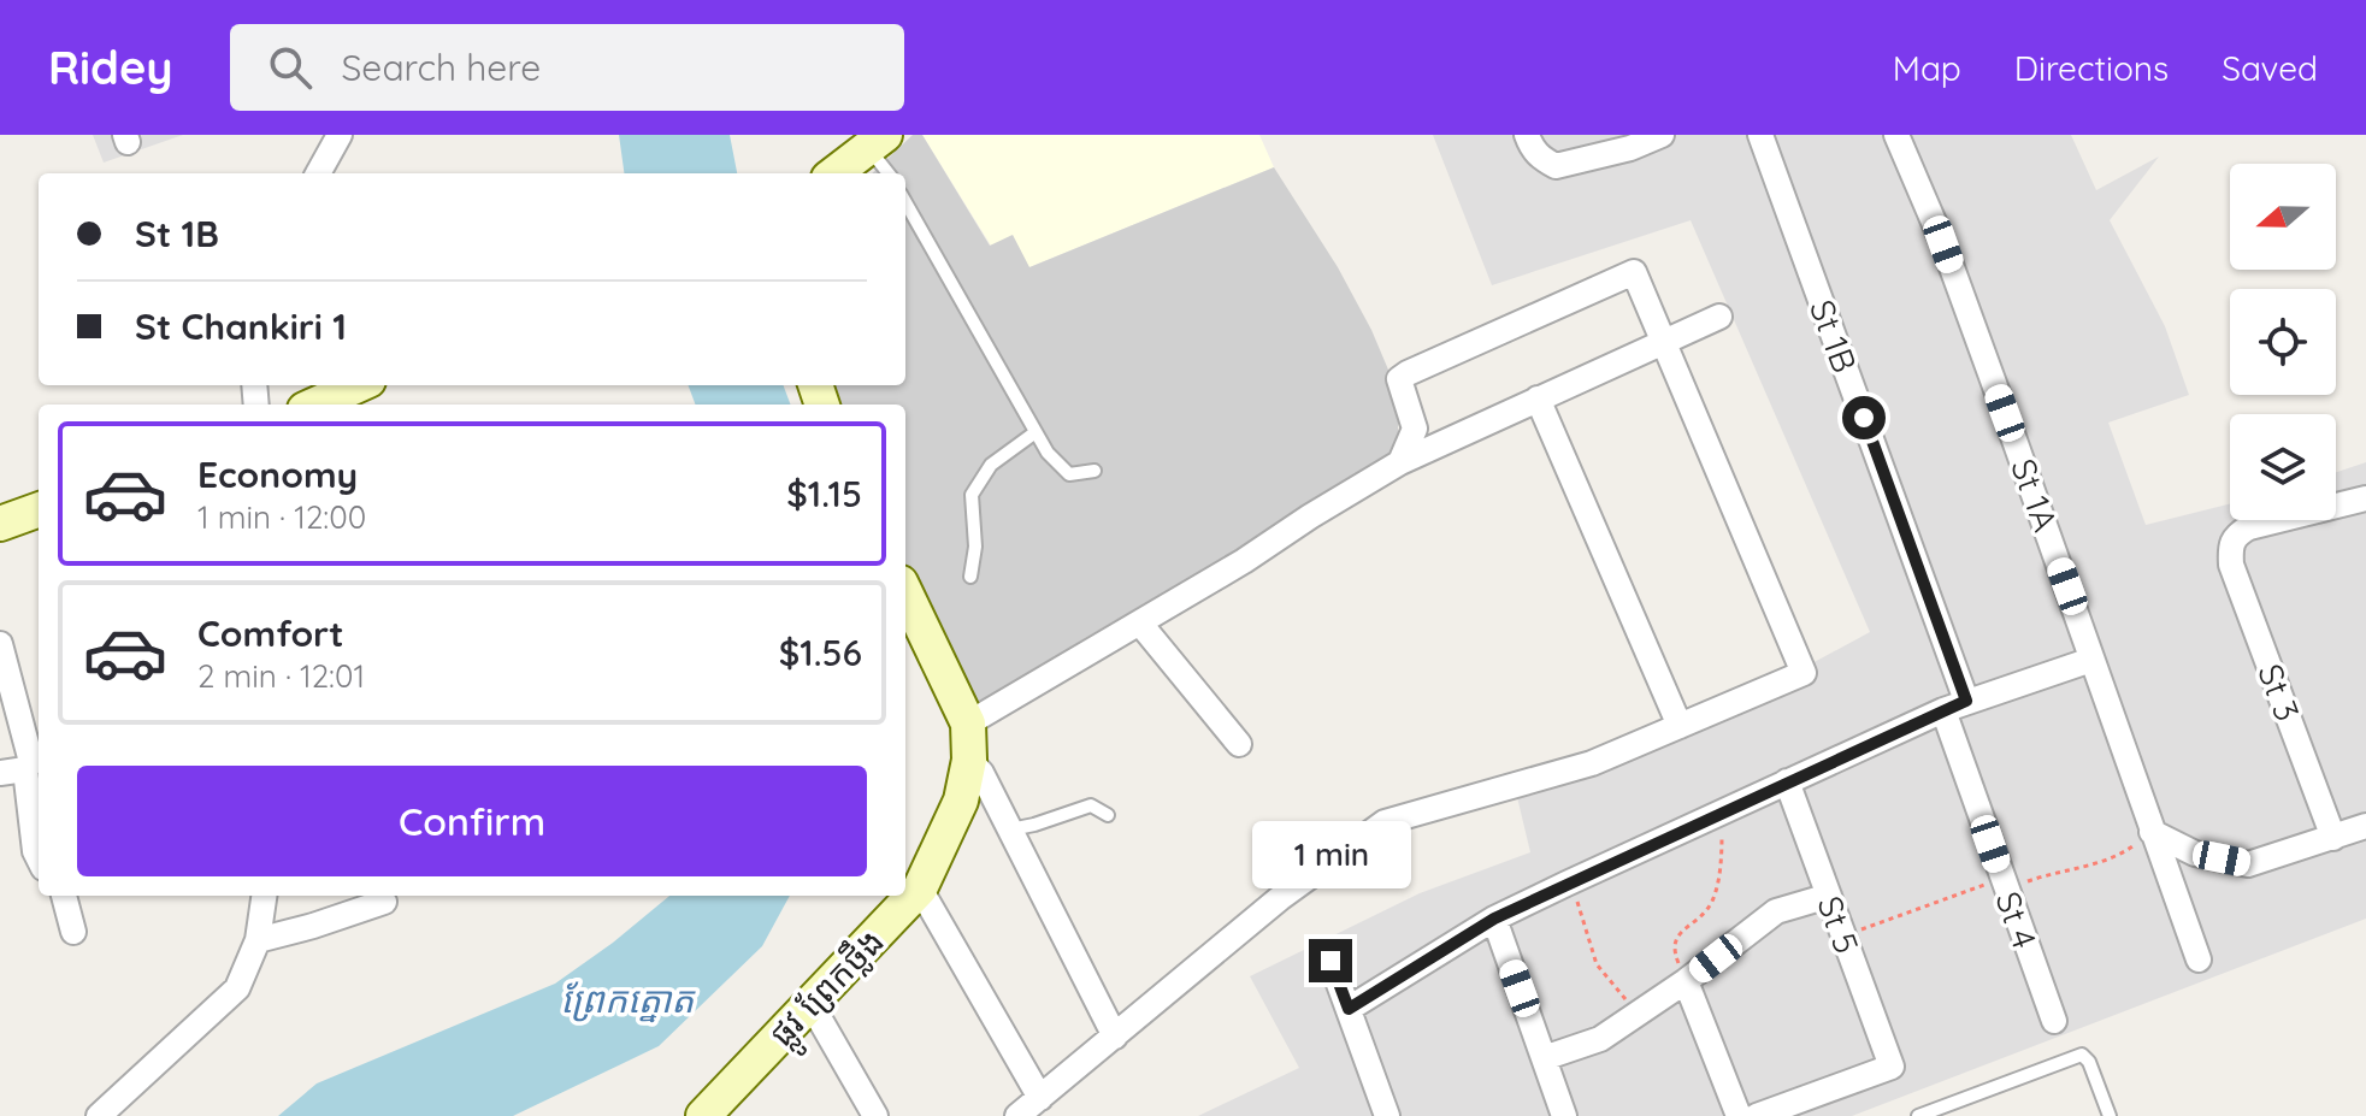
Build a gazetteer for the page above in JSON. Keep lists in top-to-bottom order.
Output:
{
  "streets": {
    "street": [
      "St 1B",
      "St 1A",
      "St 3",
      "St 4",
      "St 5",
      "ផ្លូវ ព្រែកថ្លឹង"
    ]
  },
  "crossings": [
    ["St 1B", "St 4"]
  ],
  "water": ["ព្រែកត្នោត"],
  "north": "left",
  "page": {
    "header": "Ridey",
    "search": "Search here",
    "nav": ["Map", "Directions", "Saved"],
    "banner": ["St 1B", "St Chankiri 1"],
    "list": [
      {
        "name": "Economy",
        "note": "1 min · 12:00",
        "value": "$1.15"
      },
      {
        "name": "Comfort",
        "note": "2 min · 12:01",
        "value": "$1.56"
      }
    ],
    "buttons": "Confirm",
    "bubble": "1 min"
  }
}
